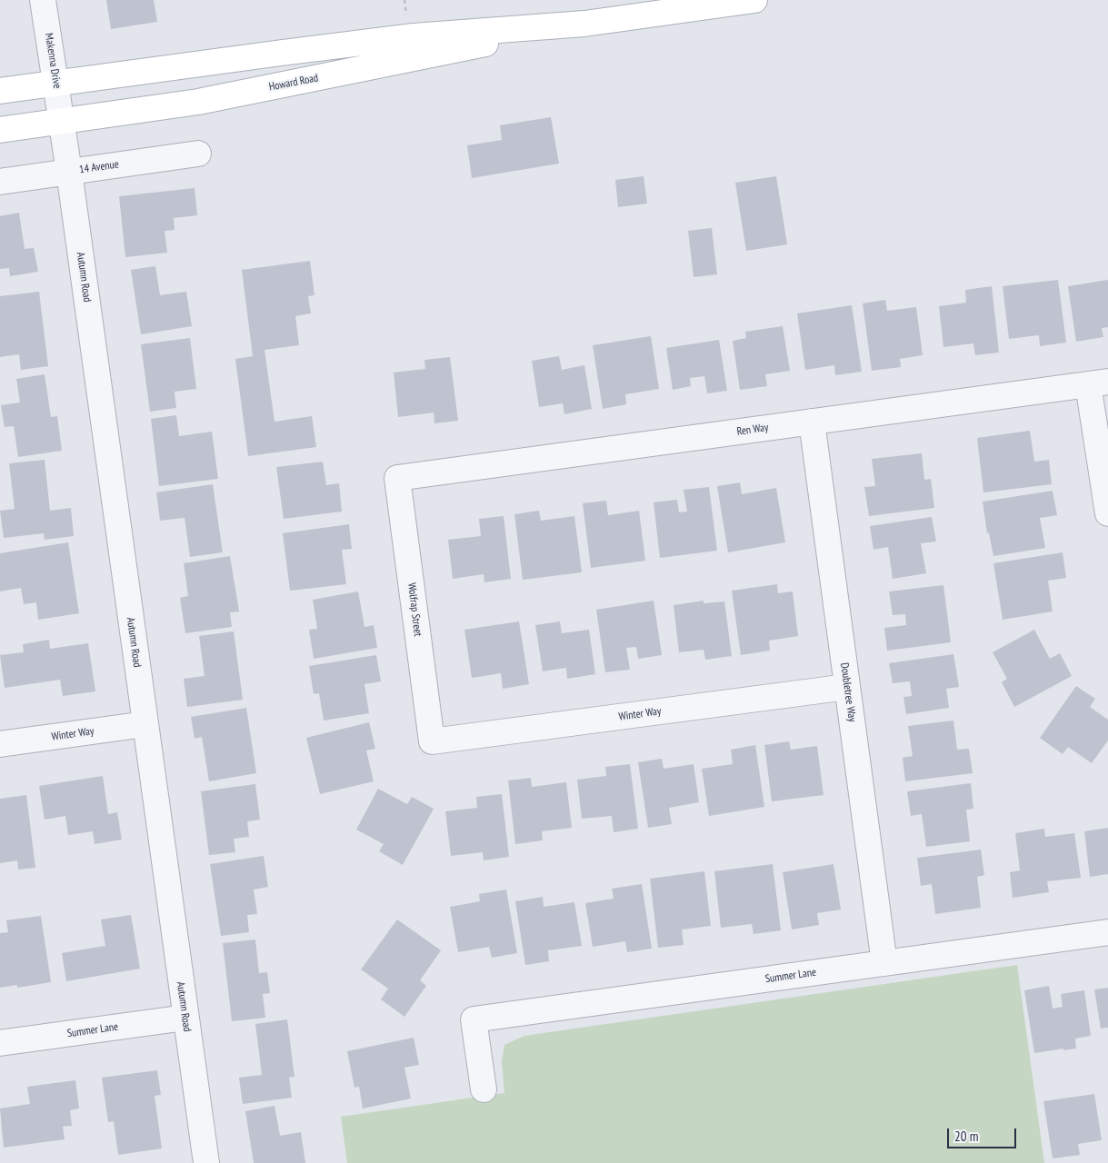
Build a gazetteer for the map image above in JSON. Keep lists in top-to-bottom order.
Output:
{
  "streets": {
    "main road": ["Howard Road"],
    "street": [
      "Makenna Drive",
      "14 Avenue",
      "Autumn Road",
      "Ren Way",
      "Wolfrap Street",
      "Doubletree Way",
      "Winter Way",
      "Summer Lane"
    ]
  },
  "crossings": [
    ["Makenna Drive", "Howard Road"],
    ["Makenna Drive", "Autumn Road"],
    ["Howard Road", "Autumn Road"],
    ["14 Avenue", "Autumn Road"],
    ["Autumn Road", "Winter Way"],
    ["Autumn Road", "Summer Lane"],
    ["Ren Way", "Wolfrap Street"],
    ["Ren Way", "Doubletree Way"],
    ["Wolfrap Street", "Winter Way"],
    ["Doubletree Way", "Winter Way"],
    ["Doubletree Way", "Summer Lane"]
  ],
  "scale_bar": "20 m"
}
